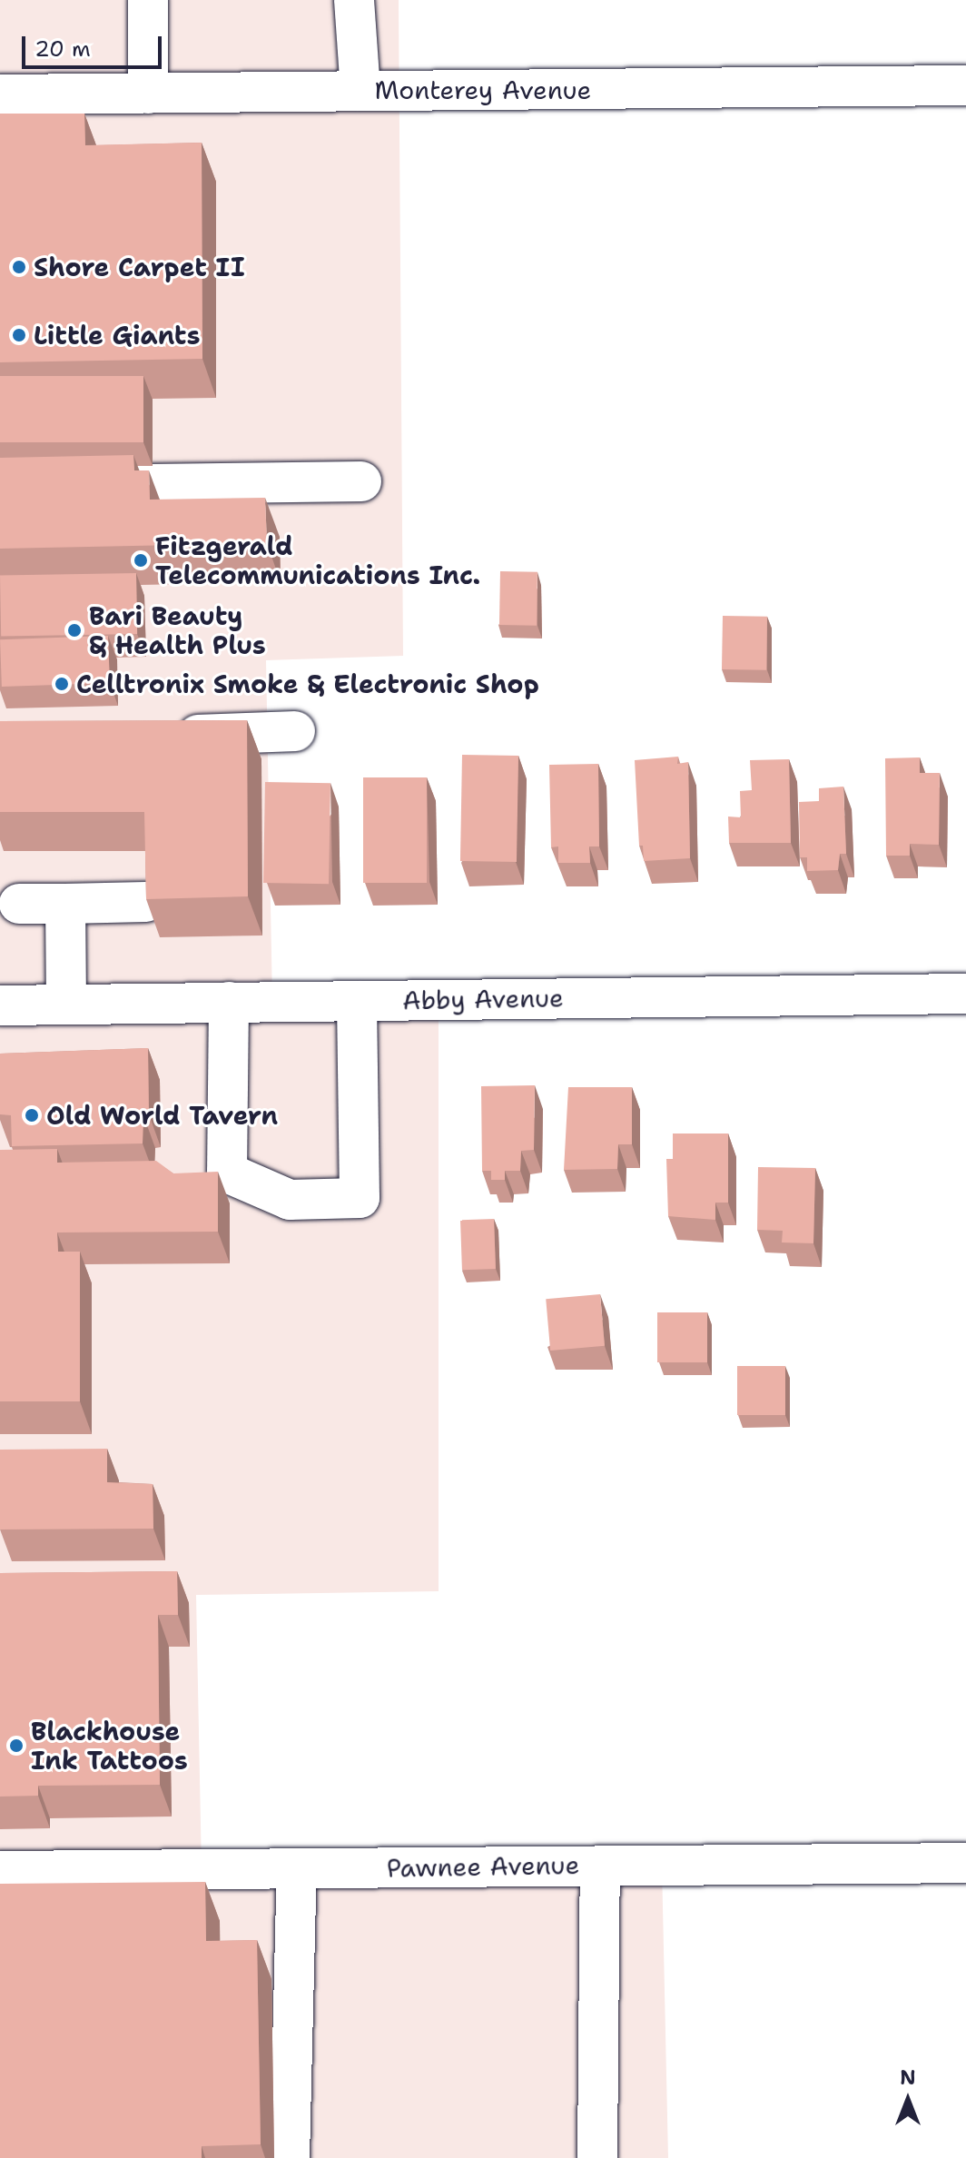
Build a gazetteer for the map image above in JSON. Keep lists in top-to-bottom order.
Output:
{
  "streets": {
    "street": ["Monterey Avenue", "Abby Avenue", "Pawnee Avenue"]
  },
  "places": [
    "Shore Carpet II",
    "Little Giants",
    "Fitzgerald Telecommunications Inc.",
    "Bari Beauty & Health Plus",
    "Celltronix Smoke & Electronic Shop",
    "Old World Tavern",
    "Blackhouse Ink Tattoos"
  ],
  "scale_bar": "20 m",
  "north": "top"
}
